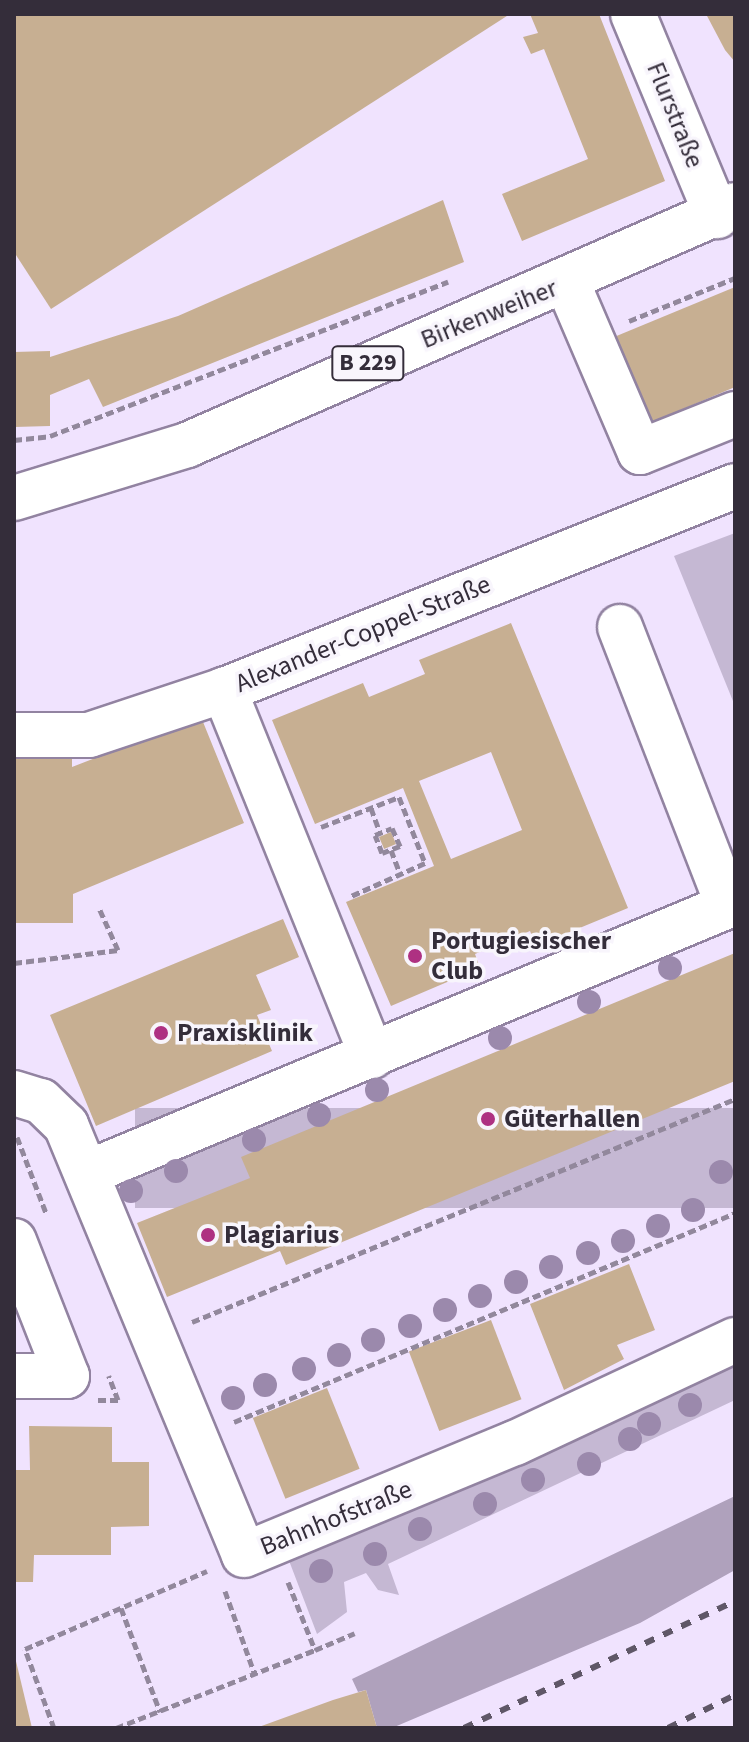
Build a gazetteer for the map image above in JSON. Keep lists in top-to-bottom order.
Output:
{
  "streets": {
    "street": [
      "Flurstraße",
      "Birkenweiher",
      "B 229",
      "Alexander-Coppel-Straße",
      "Bahnhofstraße"
    ]
  },
  "crossings": [
    ["Flurstraße", "Birkenweiher"]
  ],
  "places": [
    "Portugiesischer Club",
    "Praxisklinik",
    "Güterhallen",
    "Plagiarius"
  ]
}
